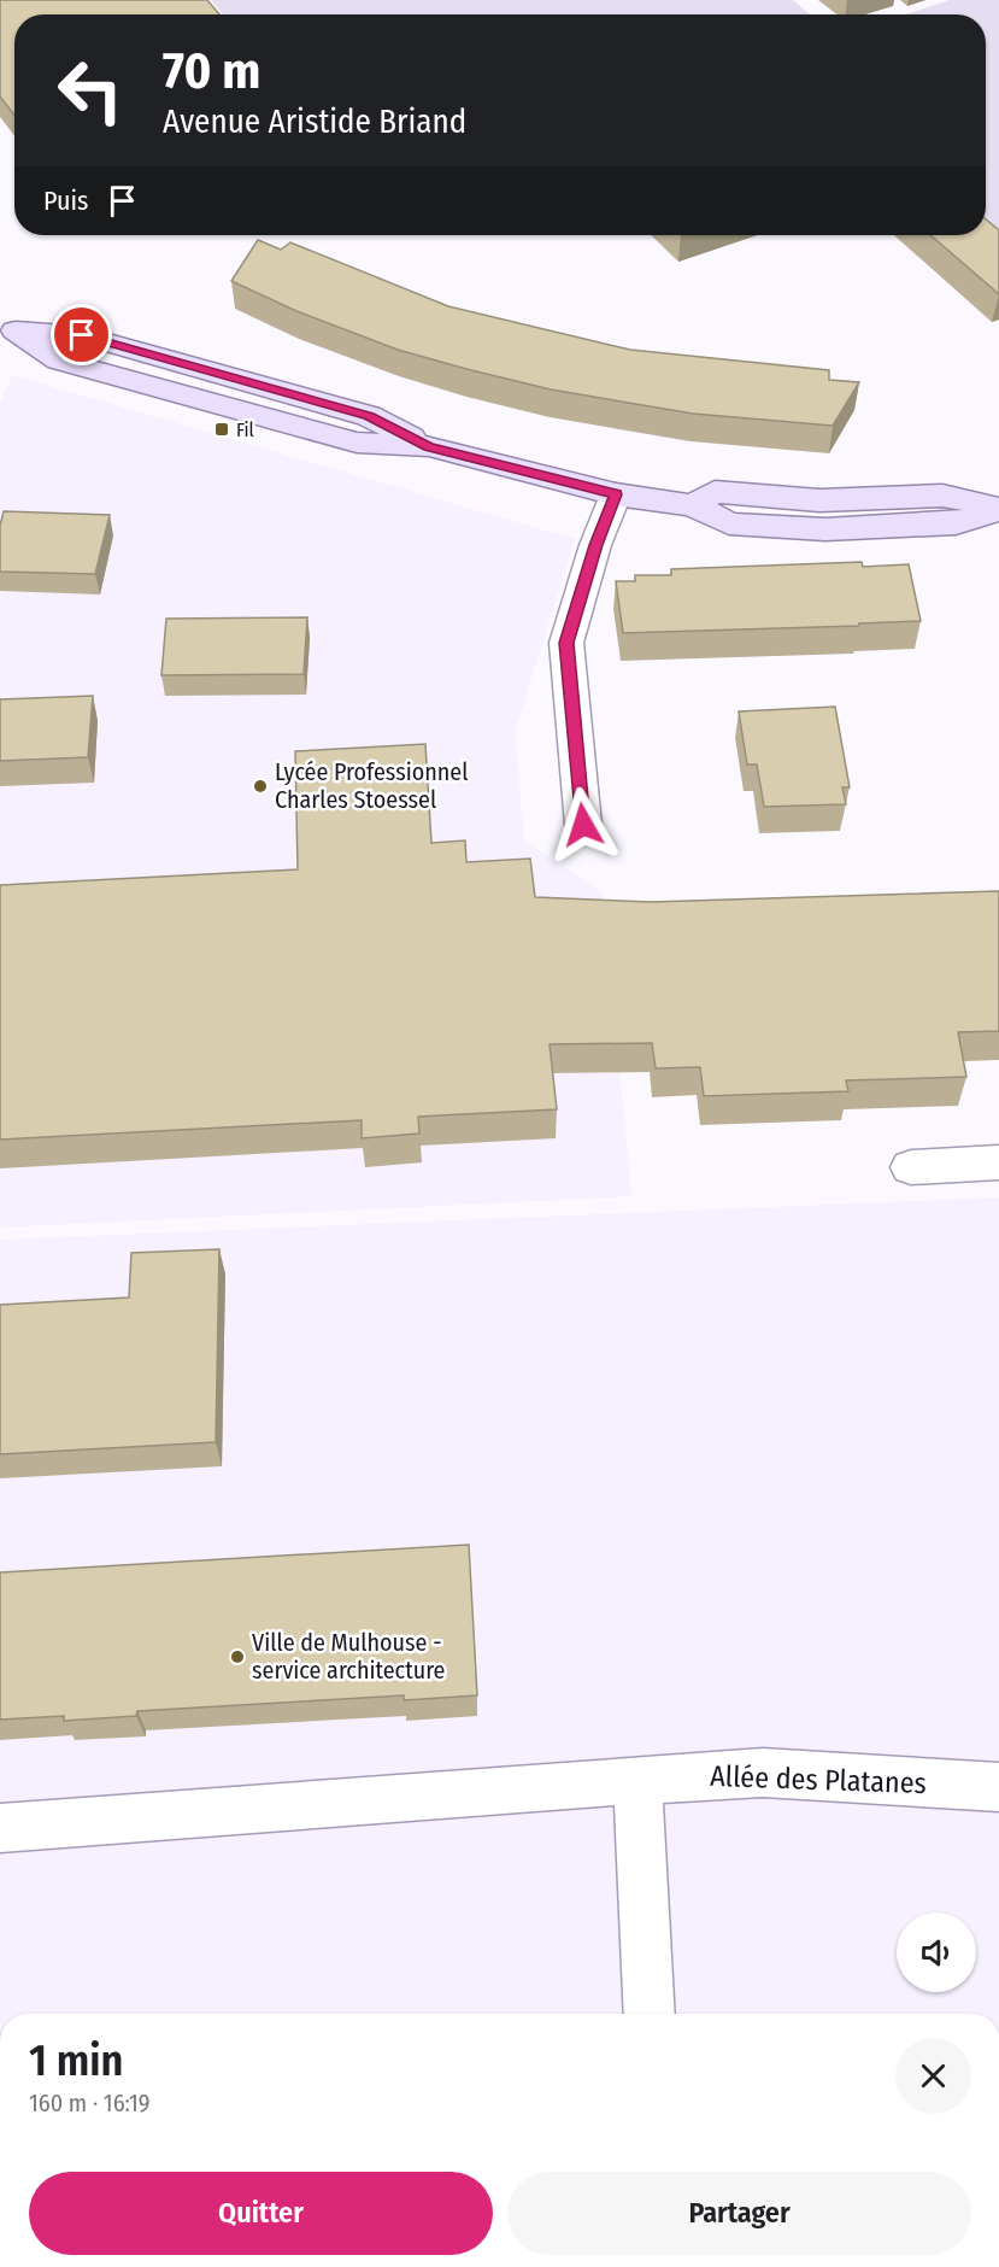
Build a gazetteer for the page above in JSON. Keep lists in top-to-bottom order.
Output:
{
  "streets": {
    "street": ["Allée des Platanes"]
  },
  "places": {
    "transit": ["Fil"],
    "other": ["Lycée Professionnel Charles Stoessel", "Ville de Mulhouse - service architecture"]
  },
  "page": {
    "turn": ["70 m", "Avenue Aristide Briand"],
    "then": "Puis",
    "heading": ["1 min", "160 m · 16:19"],
    "buttons": ["Quitter", "Partager"]
  }
}
